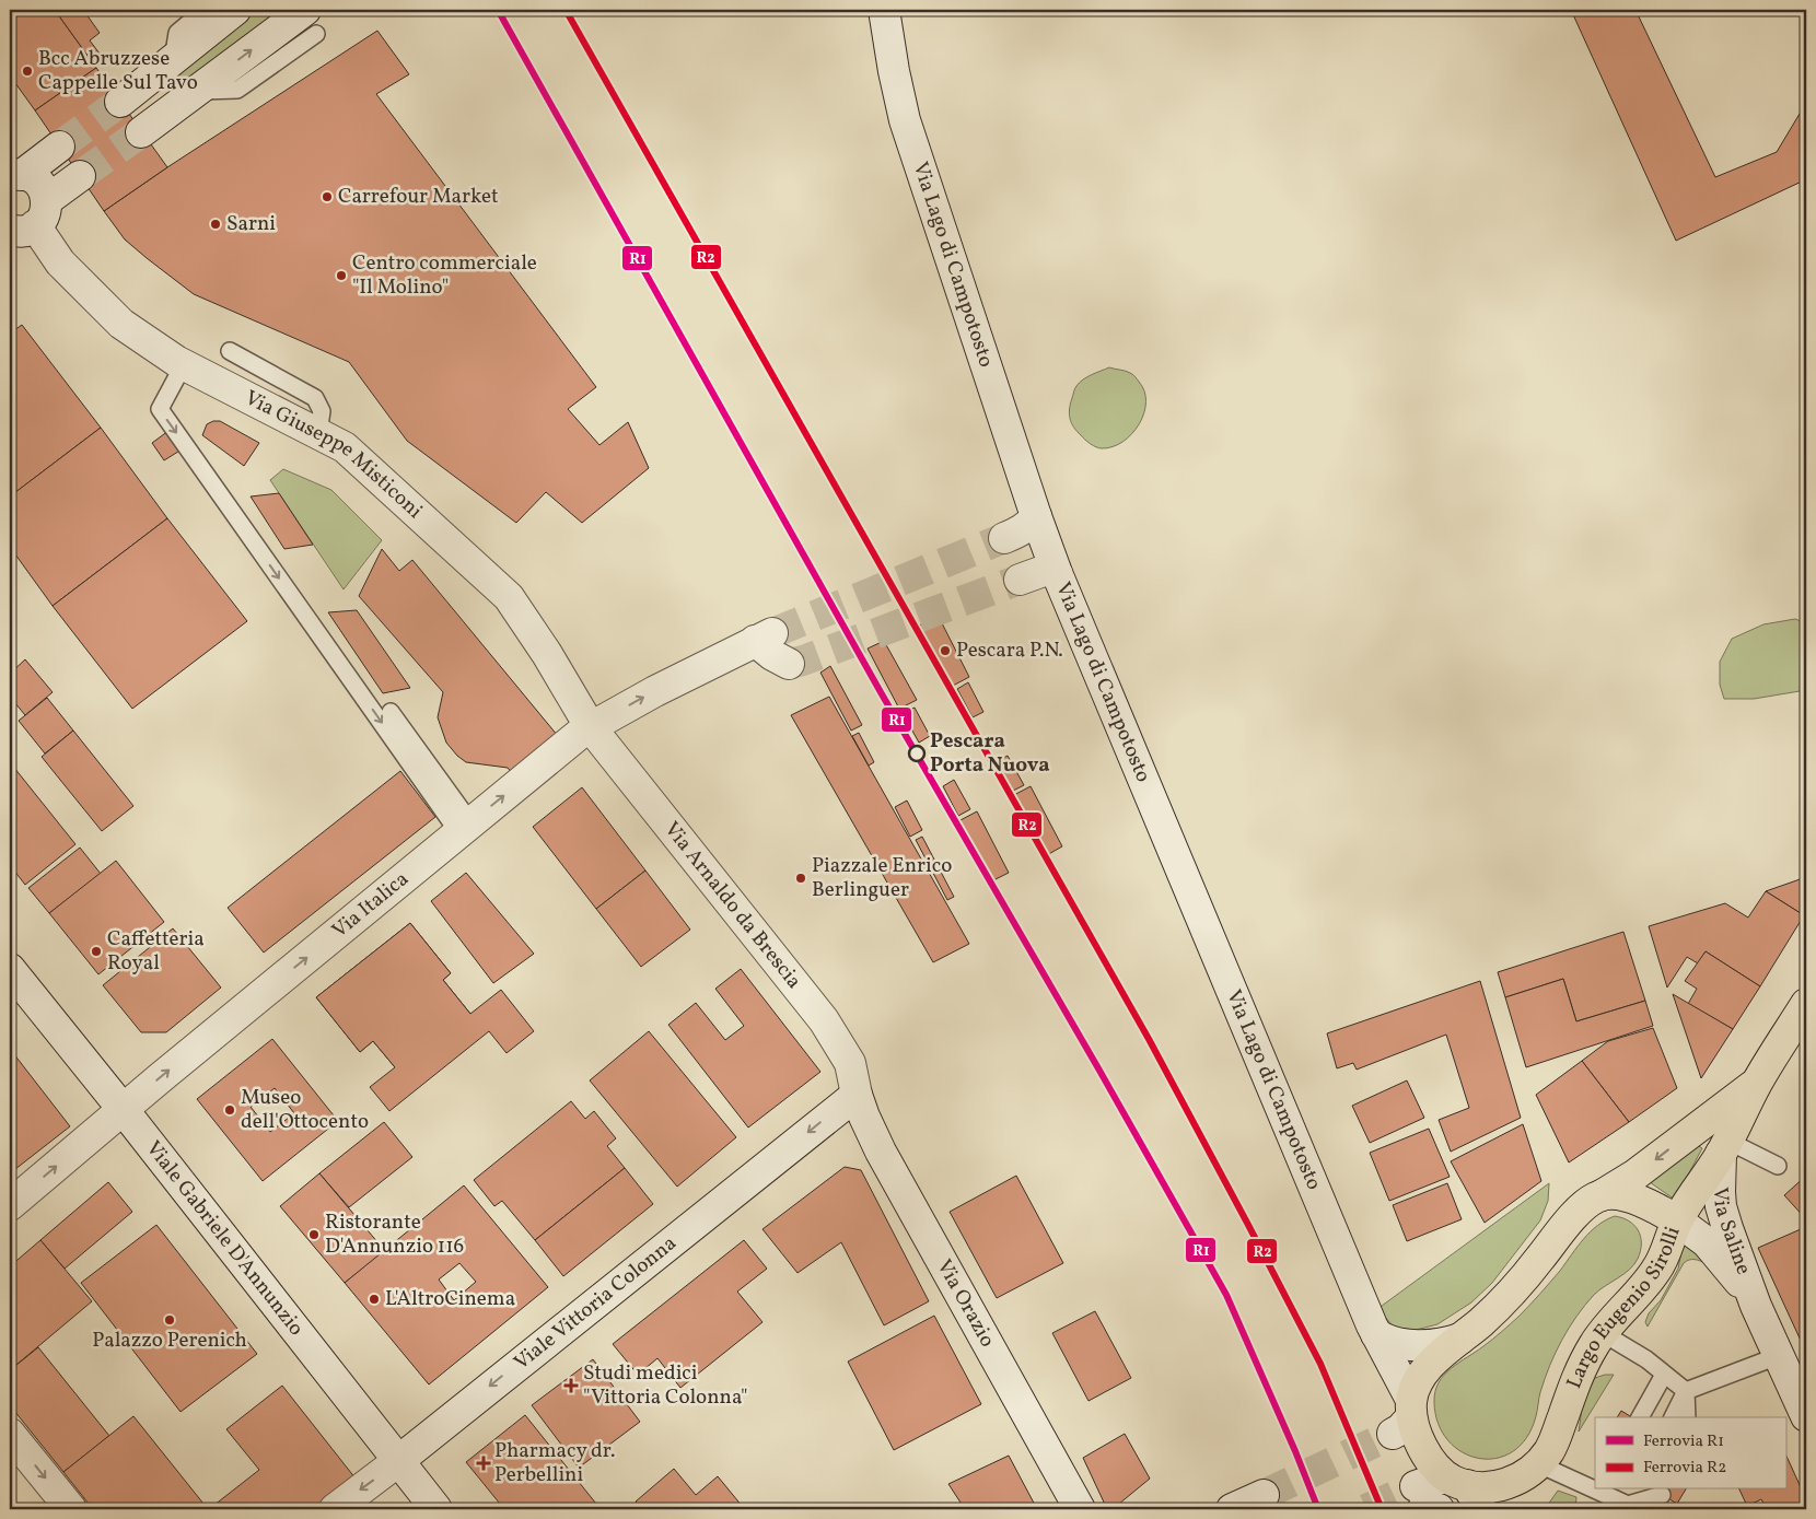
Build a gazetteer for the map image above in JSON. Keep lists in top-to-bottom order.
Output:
{
  "streets": {
    "main road": ["Largo Eugenio Sirolli"],
    "street": [
      "Via Lago di Campotosto",
      "Via Giuseppe Misticoni",
      "Via Italica",
      "Via Arnaldo da Brescia",
      "Via Saline",
      "Viale Gabriele D'Annunzio",
      "Viale Vittoria Colonna",
      "Via Orazio"
    ]
  },
  "crossings": [
    ["Via Giuseppe Misticoni", "Via Italica"],
    ["Via Giuseppe Misticoni", "Via Arnaldo da Brescia"],
    ["Via Italica", "Via Arnaldo da Brescia"],
    ["Via Italica", "Viale Gabriele D'Annunzio"],
    ["Via Arnaldo da Brescia", "Viale Vittoria Colonna"],
    ["Via Arnaldo da Brescia", "Via Orazio"],
    ["Via Saline", "Largo Eugenio Sirolli"],
    ["Viale Gabriele D'Annunzio", "Viale Vittoria Colonna"],
    ["Viale Vittoria Colonna", "Via Orazio"]
  ],
  "one_way": ["Via Italica", "Viale Vittoria Colonna"],
  "places": {
    "other": [
      "Bcc Abruzzese Cappelle Sul Tavo",
      "Carrefour Market",
      "Sarni",
      "Centro commerciale \"Il Molino\"",
      "Pescara P.N.",
      "Pescara Porta Nuova",
      "Piazzale Enrico Berlinguer",
      "Caffetteria Royal",
      "Museo dell'Ottocento",
      "Ristorante D'Annunzio 116",
      "L'AltroCinema",
      "Palazzo Perenich"
    ],
    "health": ["Studi medici \"Vittoria Colonna\"", "Pharmacy dr. Perbellini"]
  },
  "lines": ["rail line R1", "rail line R2"],
  "legend": ["Ferrovia R1", "Ferrovia R2"]
}
